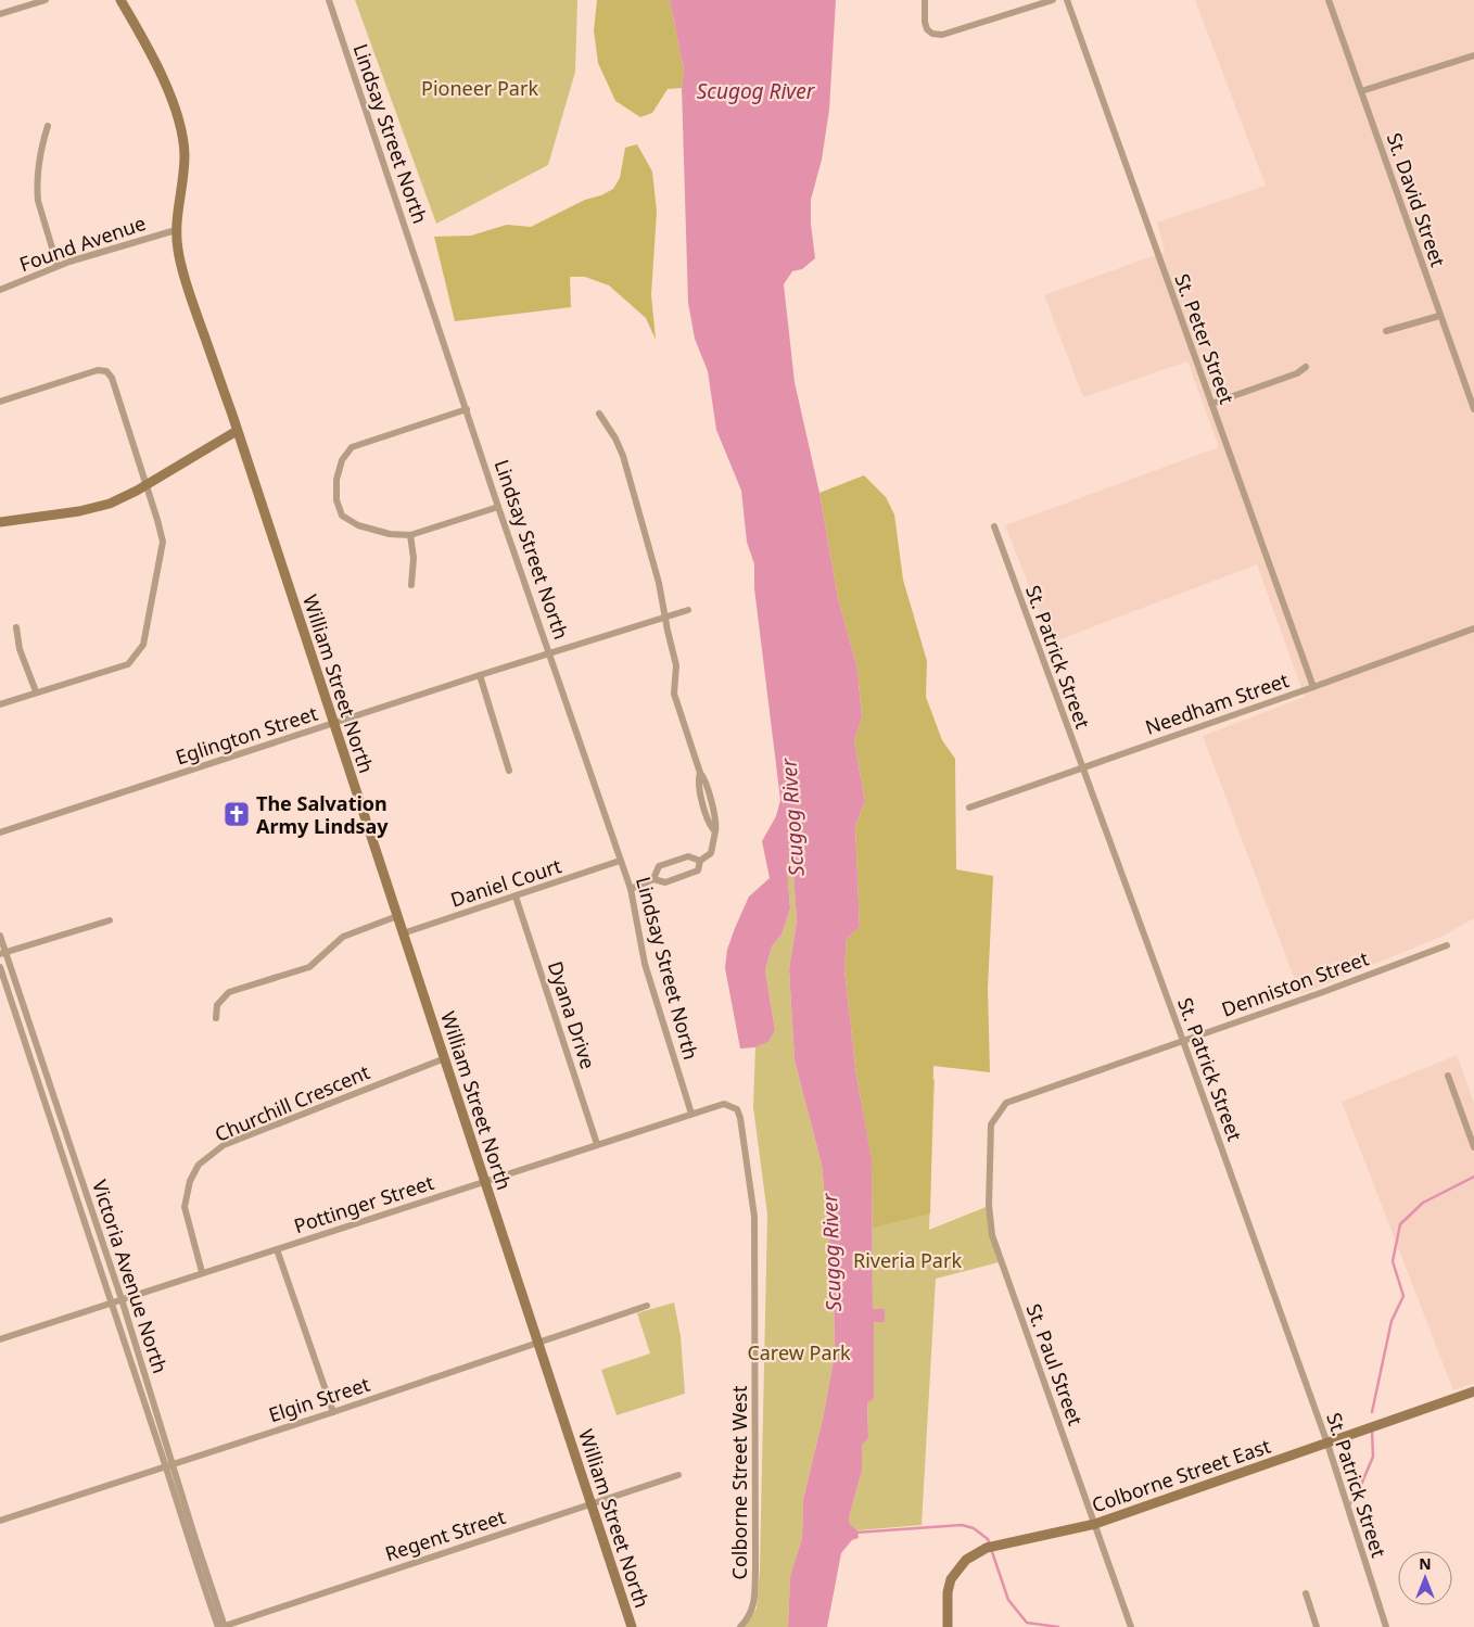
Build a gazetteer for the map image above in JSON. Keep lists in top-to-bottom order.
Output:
{
  "streets": {
    "street": [
      "Lindsay Street North",
      "St. David Street",
      "Found Avenue",
      "St. Peter Street",
      "St. Patrick Street",
      "William Street North",
      "Needham Street",
      "Eglington Street",
      "Daniel Court",
      "Denniston Street",
      "Dyana Drive",
      "Churchill Crescent",
      "Pottinger Street",
      "Victoria Avenue North",
      "St. Paul Street",
      "Elgin Street",
      "Colborne Street East",
      "Colborne Street West",
      "Regent Street"
    ]
  },
  "crossings": [
    ["Lindsay Street North", "Eglington Street"],
    ["Lindsay Street North", "Daniel Court"],
    ["Lindsay Street North", "Pottinger Street"],
    ["Found Avenue", "William Street North"],
    ["St. Peter Street", "Needham Street"],
    ["St. Patrick Street", "Needham Street"],
    ["St. Patrick Street", "Denniston Street"],
    ["St. Patrick Street", "Colborne Street East"],
    ["William Street North", "Eglington Street"],
    ["William Street North", "Daniel Court"],
    ["William Street North", "Churchill Crescent"],
    ["William Street North", "Pottinger Street"],
    ["William Street North", "Elgin Street"],
    ["William Street North", "Regent Street"],
    ["Daniel Court", "Dyana Drive"],
    ["Denniston Street", "St. Paul Street"],
    ["Dyana Drive", "Pottinger Street"],
    ["Churchill Crescent", "Pottinger Street"],
    ["Pottinger Street", "Victoria Avenue North"],
    ["Pottinger Street", "Colborne Street West"],
    ["Victoria Avenue North", "Elgin Street"],
    ["Victoria Avenue North", "Regent Street"],
    ["St. Paul Street", "Colborne Street East"]
  ],
  "water": ["Scugog River"],
  "parks": ["Pioneer Park", "Riveria Park", "Carew Park"],
  "places": {
    "church": ["The Salvation Army Lindsay"]
  },
  "north": "top"
}
